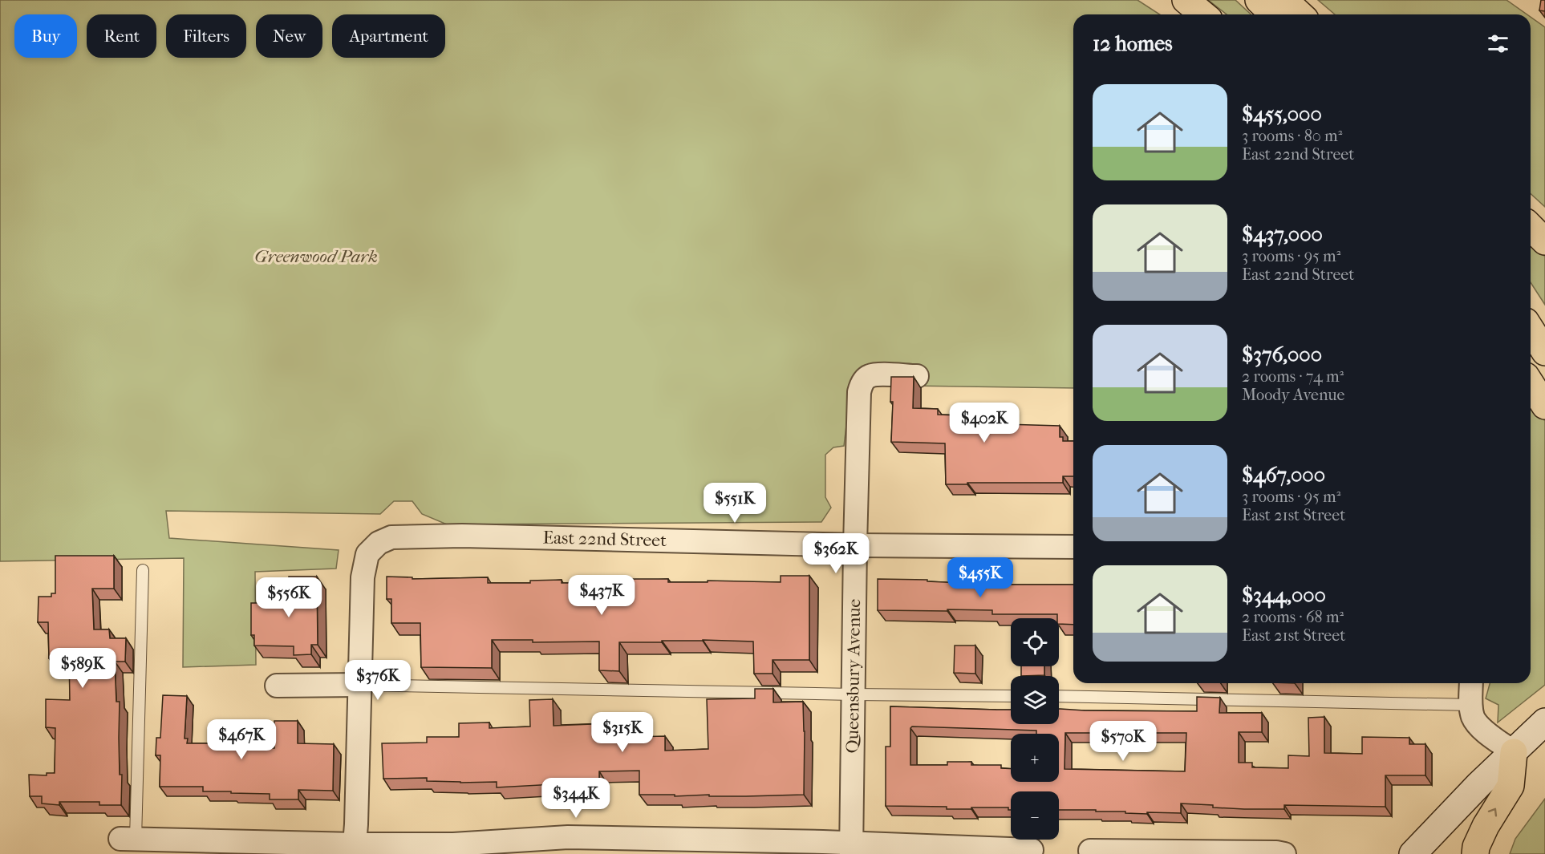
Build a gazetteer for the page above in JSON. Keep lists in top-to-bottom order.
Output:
{
  "streets": {
    "street": ["East 22nd Street", "Queensbury Avenue"]
  },
  "crossings": [
    ["East 22nd Street", "Queensbury Avenue"]
  ],
  "parks": ["Greenwood Park"],
  "page": {
    "chip": [
      "Buy",
      "Rent",
      "Filters",
      "New",
      "Apartment"
    ],
    "heading": "12 homes",
    "list": [
      {
        "name": "$455,000",
        "note": "3 rooms · 80 m² · East 22nd Street"
      },
      {
        "name": "$437,000",
        "note": "3 rooms · 95 m² · East 22nd Street"
      },
      {
        "name": "$376,000",
        "note": "2 rooms · 74 m² · Moody Avenue"
      },
      {
        "name": "$467,000",
        "note": "3 rooms · 95 m² · East 21st Street"
      },
      {
        "name": "$344,000",
        "note": "2 rooms · 68 m² · East 21st Street"
      }
    ],
    "price": [
      "$402K",
      "$551K",
      "$362K",
      "$455K",
      "$437K",
      "$556K",
      "$589K",
      "$376K",
      "$315K",
      "$467K",
      "$570K",
      "$344K"
    ],
    "map_buttons": ["+", "−"]
  }
}
